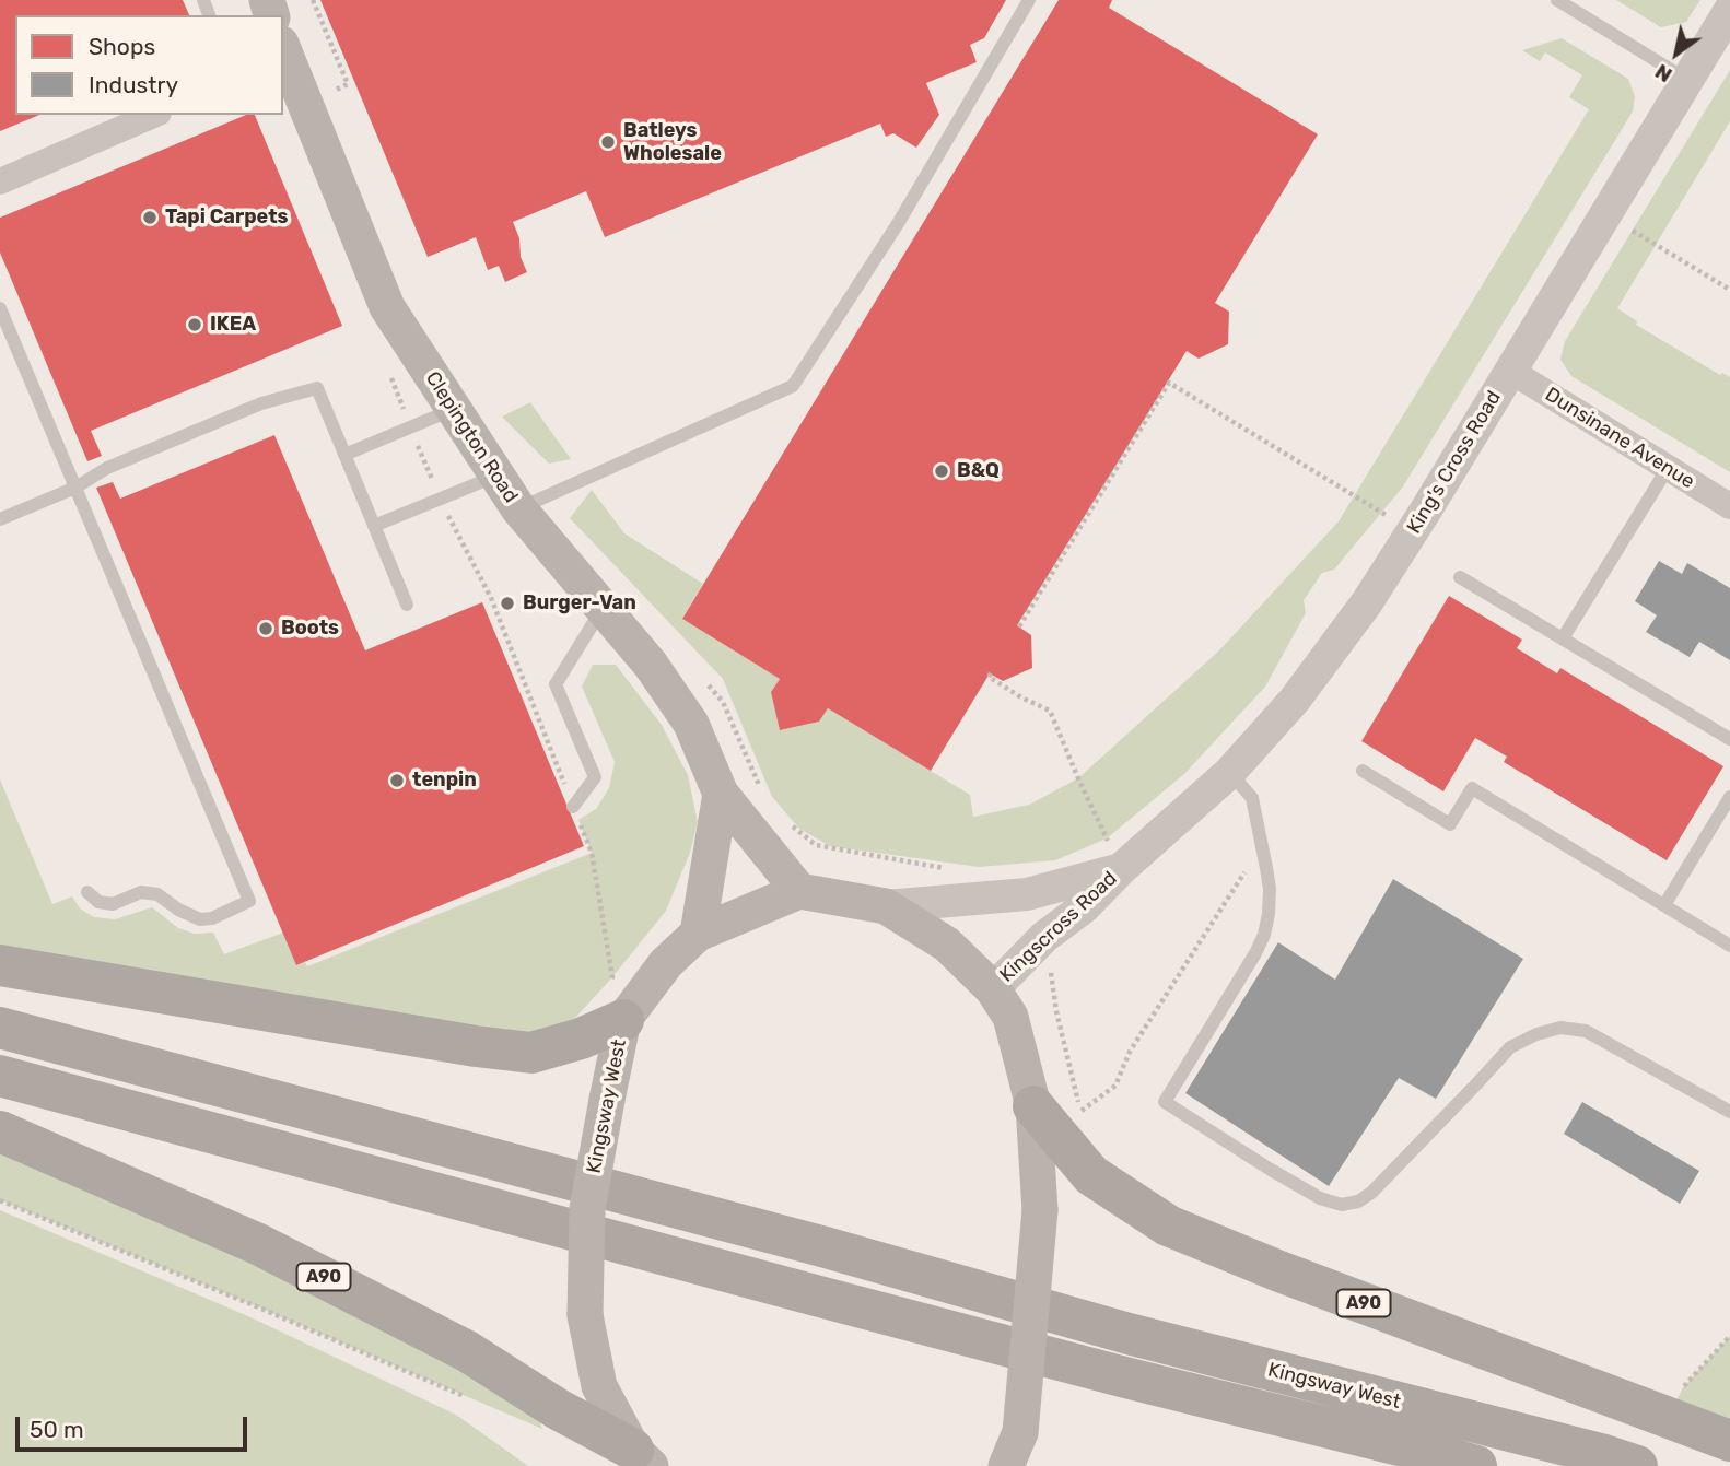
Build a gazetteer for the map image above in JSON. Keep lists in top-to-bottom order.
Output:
{
  "streets": {
    "highway": ["Kingsway West", "A90"],
    "main road": ["Clepington Road"],
    "street": ["Dunsinane Avenue", "King's Cross Road", "Kingscross Road"]
  },
  "crossings": [
    ["Clepington Road", "Kingsway West"],
    ["Dunsinane Avenue", "King's Cross Road"],
    ["King's Cross Road", "Kingscross Road"],
    ["Kingsway West", "A90"]
  ],
  "places": [
    "Batleys Wholesale",
    "Tapi Carpets",
    "IKEA",
    "B&Q",
    "Burger-Van",
    "Boots",
    "tenpin"
  ],
  "legend": ["Shops", "Industry"],
  "scale_bar": "50 m",
  "north": "bottom left"
}
